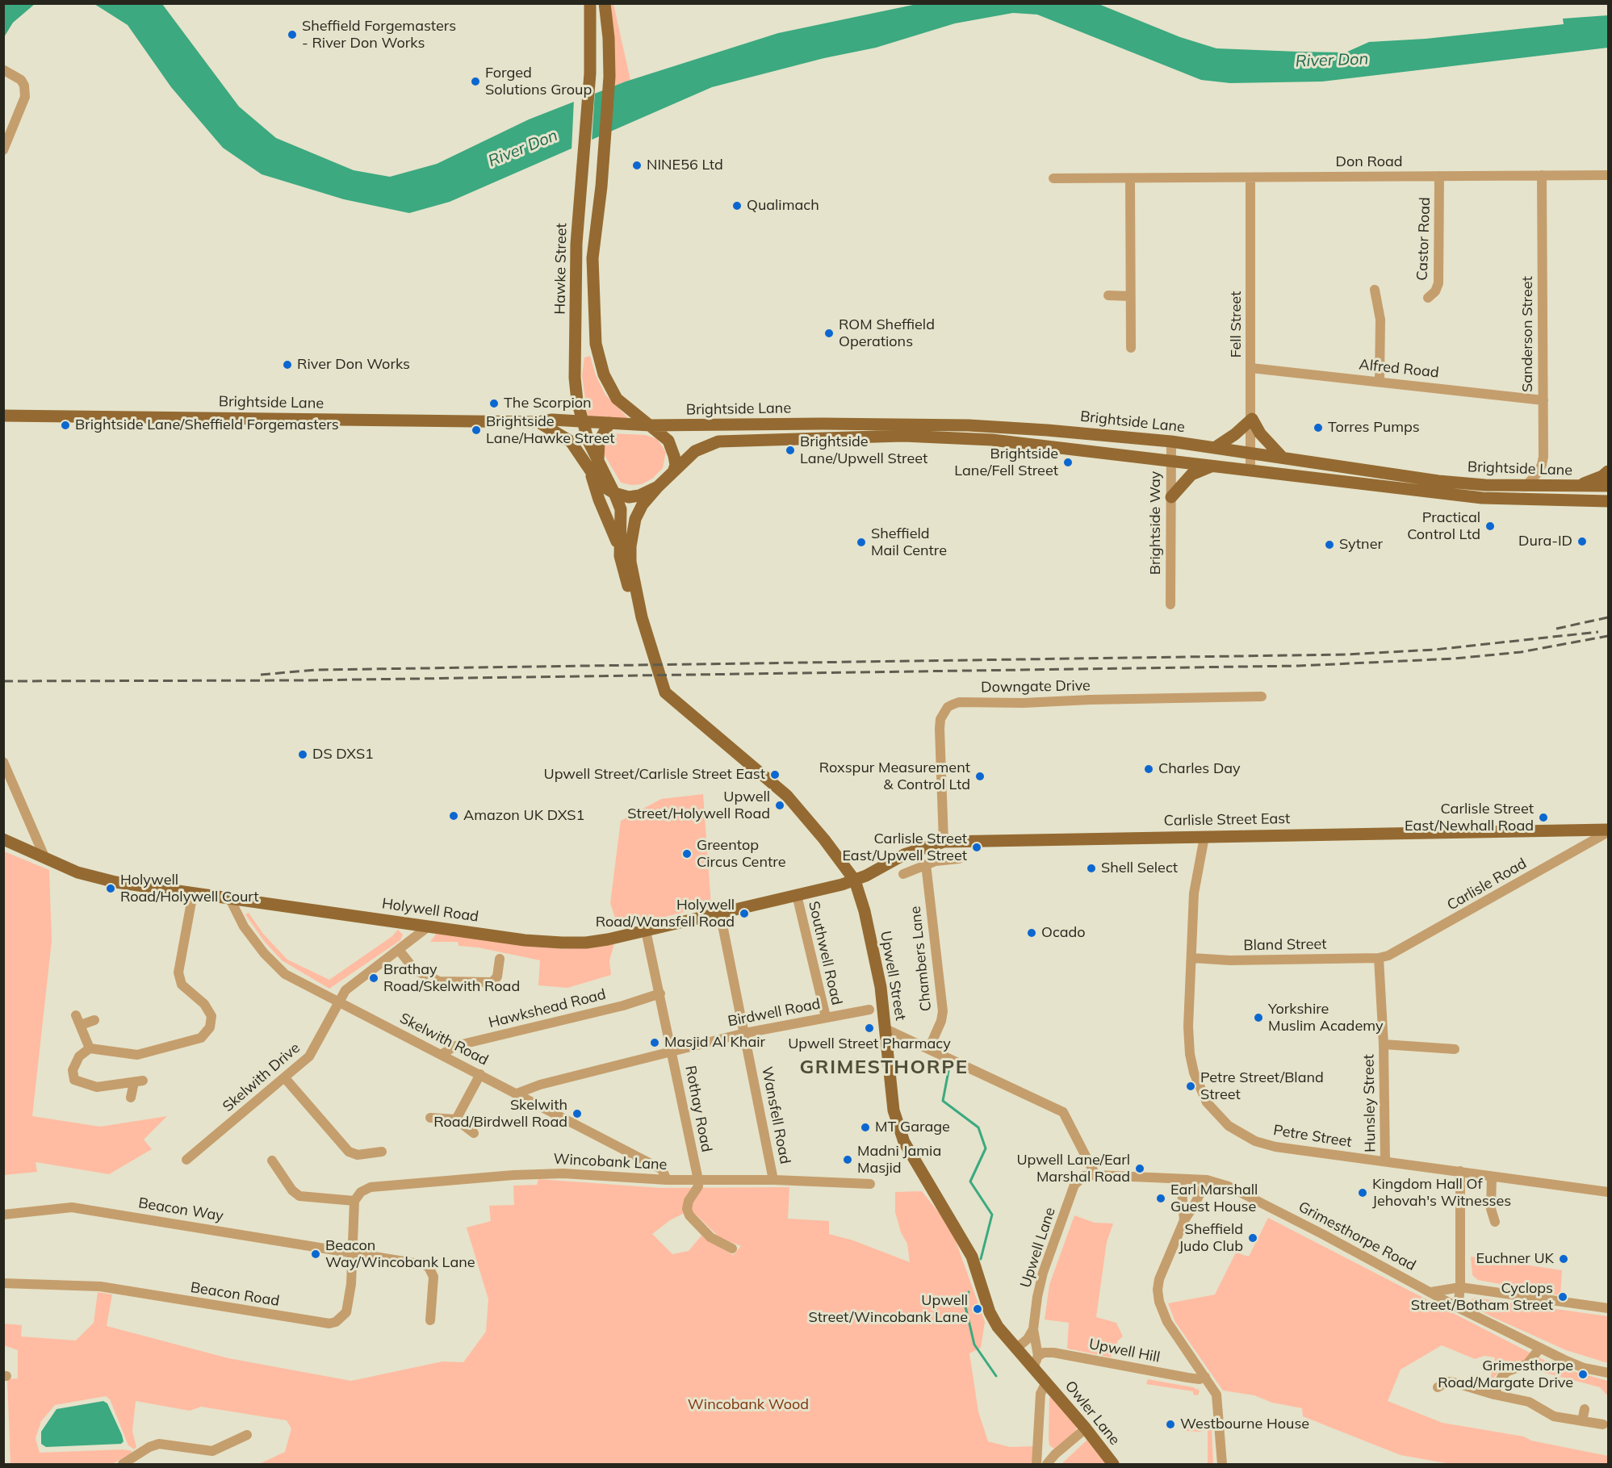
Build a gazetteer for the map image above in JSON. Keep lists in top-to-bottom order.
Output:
{
  "streets": {
    "main road": [
      "Hawke Street",
      "Brightside Lane",
      "Carlisle Street East",
      "Holywell Road",
      "Upwell Street",
      "Owler Lane"
    ],
    "street": [
      "Don Road",
      "Castor Road",
      "Fell Street",
      "Sanderson Street",
      "Alfred Road",
      "Brightside Way",
      "Downgate Drive",
      "Carlisle Road",
      "Bland Street",
      "Southwell Road",
      "Chambers Lane",
      "Hawkshead Road",
      "Birdwell Road",
      "Skelwith Road",
      "Skelwith Drive",
      "Hunsley Street",
      "Rothay Road",
      "Wansfell Road",
      "Petre Street",
      "Wincobank Lane",
      "Beacon Way",
      "Grimesthorpe Road",
      "Upwell Lane",
      "Beacon Road",
      "Upwell Hill"
    ]
  },
  "crossings": [
    ["Don Road", "Castor Road"],
    ["Don Road", "Fell Street"],
    ["Don Road", "Sanderson Street"],
    ["Hawke Street", "Brightside Lane"],
    ["Hawke Street", "Upwell Street"],
    ["Fell Street", "Alfred Road"],
    ["Fell Street", "Brightside Lane"],
    ["Sanderson Street", "Alfred Road"],
    ["Sanderson Street", "Brightside Lane"],
    ["Brightside Lane", "Brightside Way"],
    ["Brightside Lane", "Upwell Street"],
    ["Downgate Drive", "Carlisle Street East"],
    ["Carlisle Street East", "Carlisle Road"],
    ["Carlisle Street East", "Holywell Road"],
    ["Carlisle Street East", "Upwell Street"],
    ["Carlisle Street East", "Petre Street"],
    ["Carlisle Road", "Bland Street"],
    ["Carlisle Road", "Hunsley Street"],
    ["Holywell Road", "Southwell Road"],
    ["Holywell Road", "Upwell Street"],
    ["Holywell Road", "Skelwith Road"],
    ["Holywell Road", "Skelwith Drive"],
    ["Holywell Road", "Rothay Road"],
    ["Holywell Road", "Wansfell Road"],
    ["Bland Street", "Hunsley Street"],
    ["Bland Street", "Petre Street"],
    ["Southwell Road", "Birdwell Road"],
    ["Upwell Street", "Owler Lane"],
    ["Hawkshead Road", "Skelwith Road"],
    ["Hawkshead Road", "Rothay Road"],
    ["Birdwell Road", "Skelwith Road"],
    ["Birdwell Road", "Rothay Road"],
    ["Birdwell Road", "Wansfell Road"],
    ["Skelwith Road", "Skelwith Drive"],
    ["Skelwith Road", "Wincobank Lane"],
    ["Hunsley Street", "Petre Street"],
    ["Rothay Road", "Wincobank Lane"],
    ["Wansfell Road", "Wincobank Lane"],
    ["Wincobank Lane", "Beacon Road"],
    ["Beacon Way", "Beacon Road"],
    ["Grimesthorpe Road", "Upwell Lane"],
    ["Upwell Lane", "Upwell Hill"]
  ],
  "districts": ["GRIMESTHORPE"],
  "water": ["River Don"],
  "parks": ["Wincobank Wood"],
  "places": [
    "Sheffield Forgemasters - River Don Works",
    "Forged Solutions Group",
    "NINE56 Ltd",
    "Qualimach",
    "ROM Sheffield Operations",
    "River Don Works",
    "The Scorpion",
    "Brightside Lane/Sheffield Forgemasters",
    "Torres Pumps",
    "Brightside Lane/Hawke Street",
    "Brightside Lane/Upwell Street",
    "Brightside Lane/Fell Street",
    "Practical Control Ltd",
    "Dura-ID",
    "Sheffield Mail Centre",
    "Sytner",
    "DS DXS1",
    "Charles Day",
    "Upwell Street/Carlisle Street East",
    "Roxspur Measurement & Control Ltd",
    "Upwell Street/Holywell Road",
    "Amazon UK DXS1",
    "Carlisle Street East/Newhall Road",
    "Carlisle Street East/Upwell Street",
    "Greentop Circus Centre",
    "Shell Select",
    "Holywell Road/Holywell Court",
    "Holywell Road/Wansfell Road",
    "Ocado",
    "Brathay Road/Skelwith Road",
    "Yorkshire Muslim Academy",
    "Upwell Street Pharmacy",
    "Masjid Al Khair",
    "Petre Street/Bland Street",
    "Skelwith Road/Birdwell Road",
    "MT Garage",
    "Madni Jamia Masjid",
    "Upwell Lane/Earl Marshal Road",
    "Kingdom Hall Of Jehovah's Witnesses",
    "Earl Marshall Guest House",
    "Sheffield Judo Club",
    "Beacon Way/Wincobank Lane",
    "Euchner UK",
    "Cyclops Street/Botham Street",
    "Upwell Street/Wincobank Lane",
    "Grimesthorpe Road/Margate Drive",
    "Westbourne House"
  ]
}
